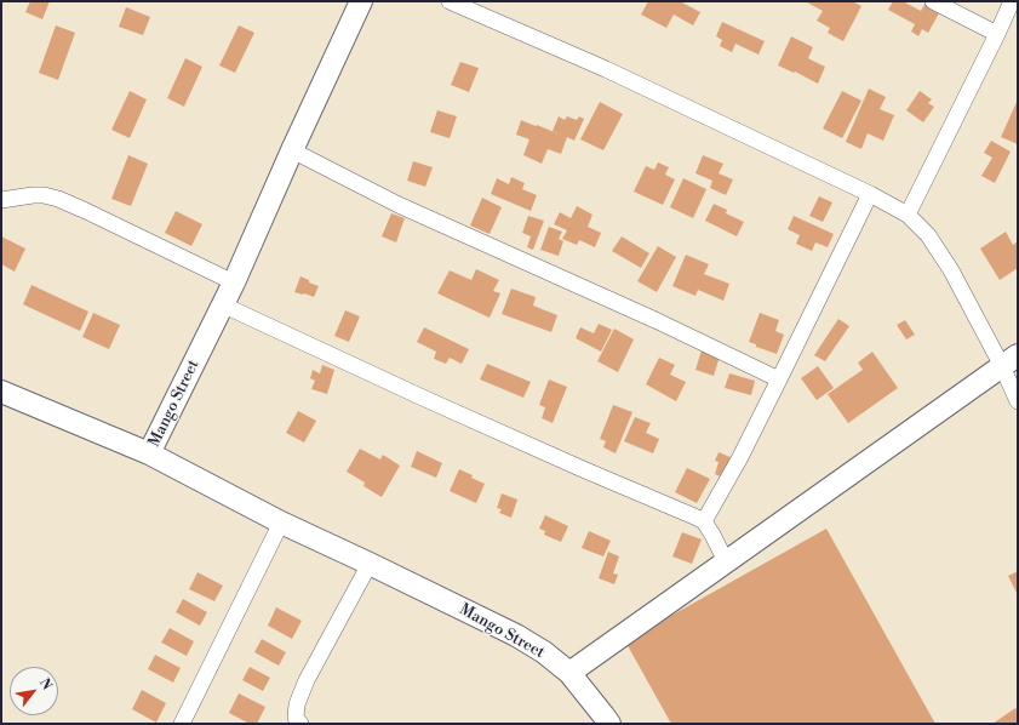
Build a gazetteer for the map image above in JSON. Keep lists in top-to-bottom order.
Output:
{
  "streets": {
    "main road": ["Mango Street"]
  },
  "north": "top right"
}
